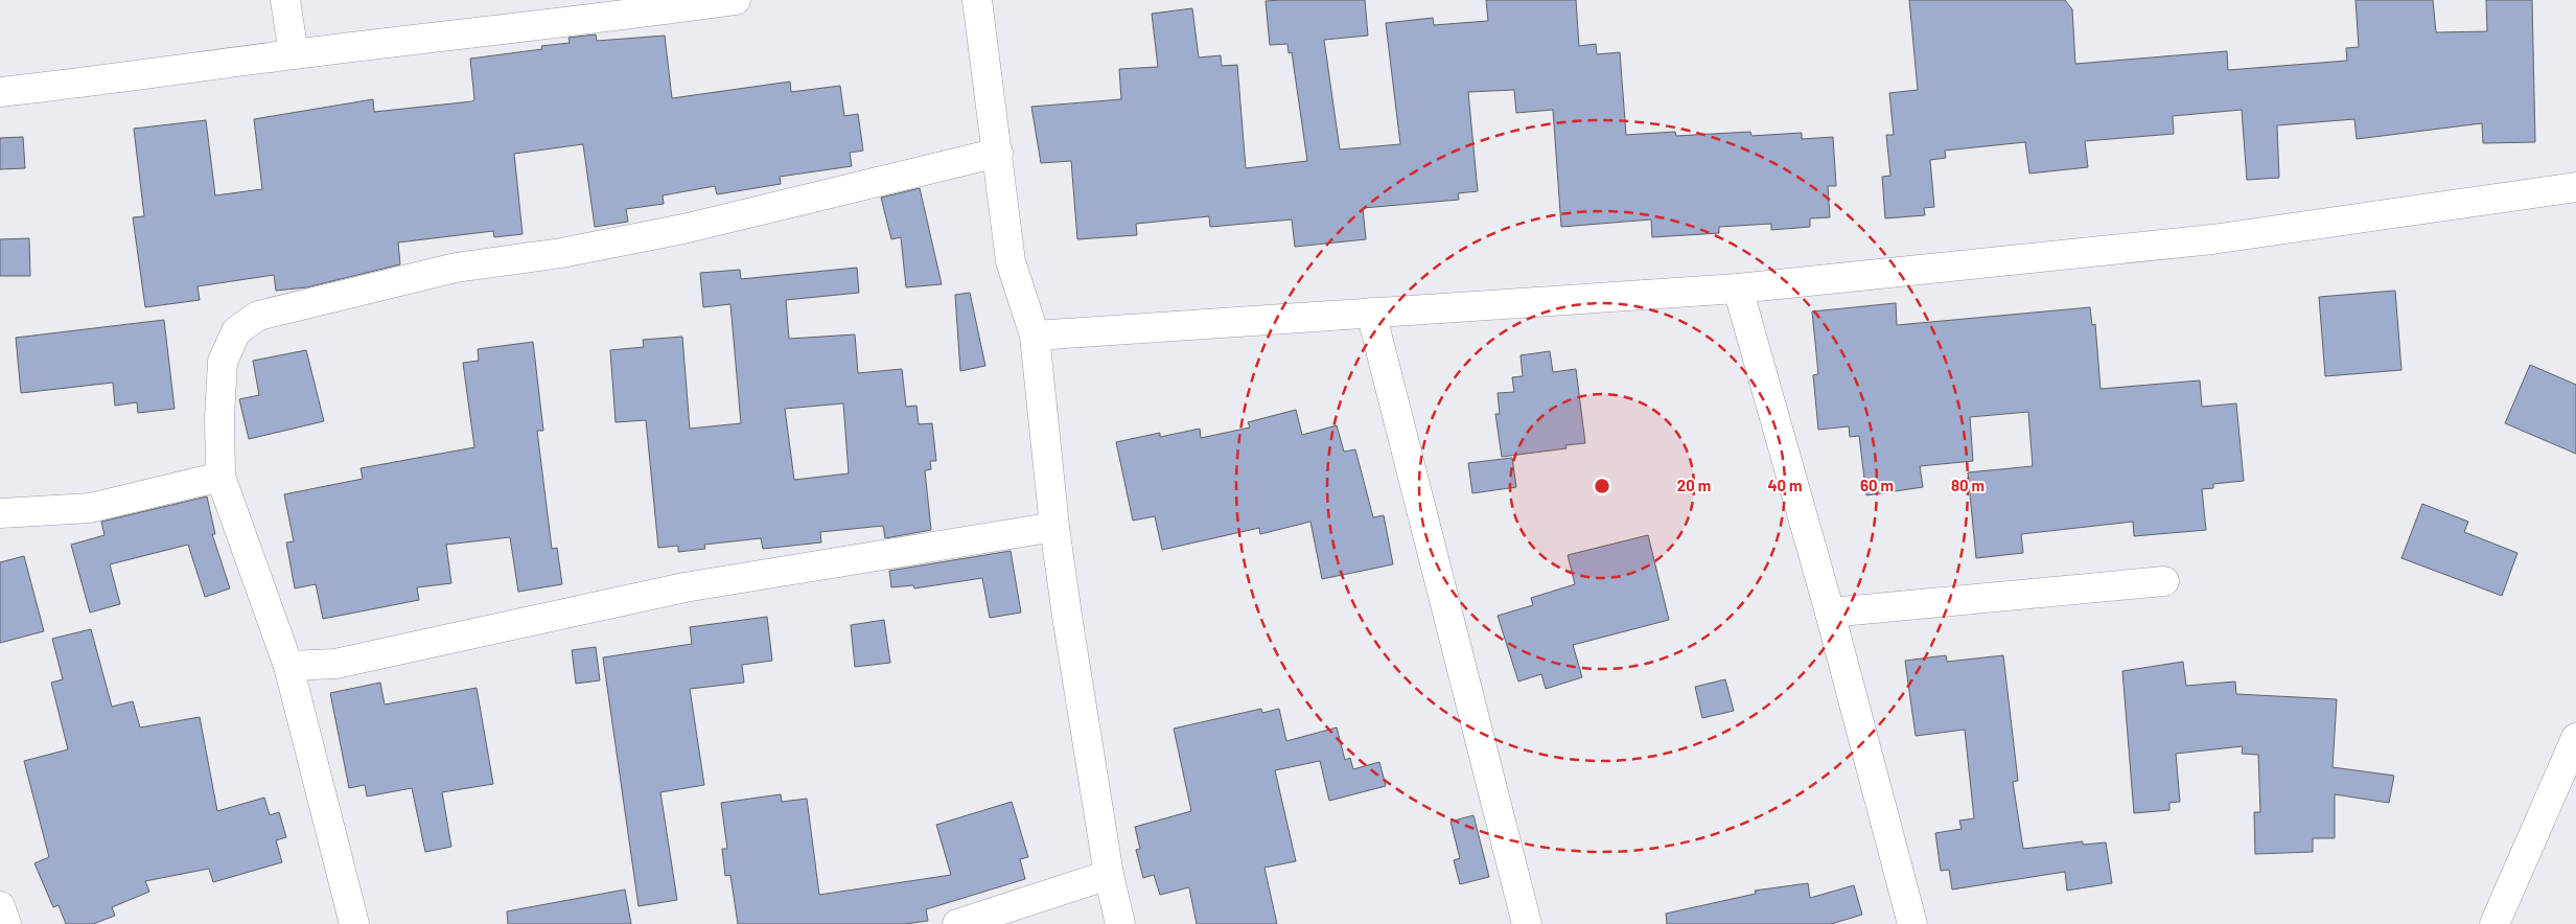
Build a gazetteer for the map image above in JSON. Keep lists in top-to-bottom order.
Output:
{
  "rings": [
    "20 m",
    "40 m",
    "60 m",
    "80 m"
  ]
}
